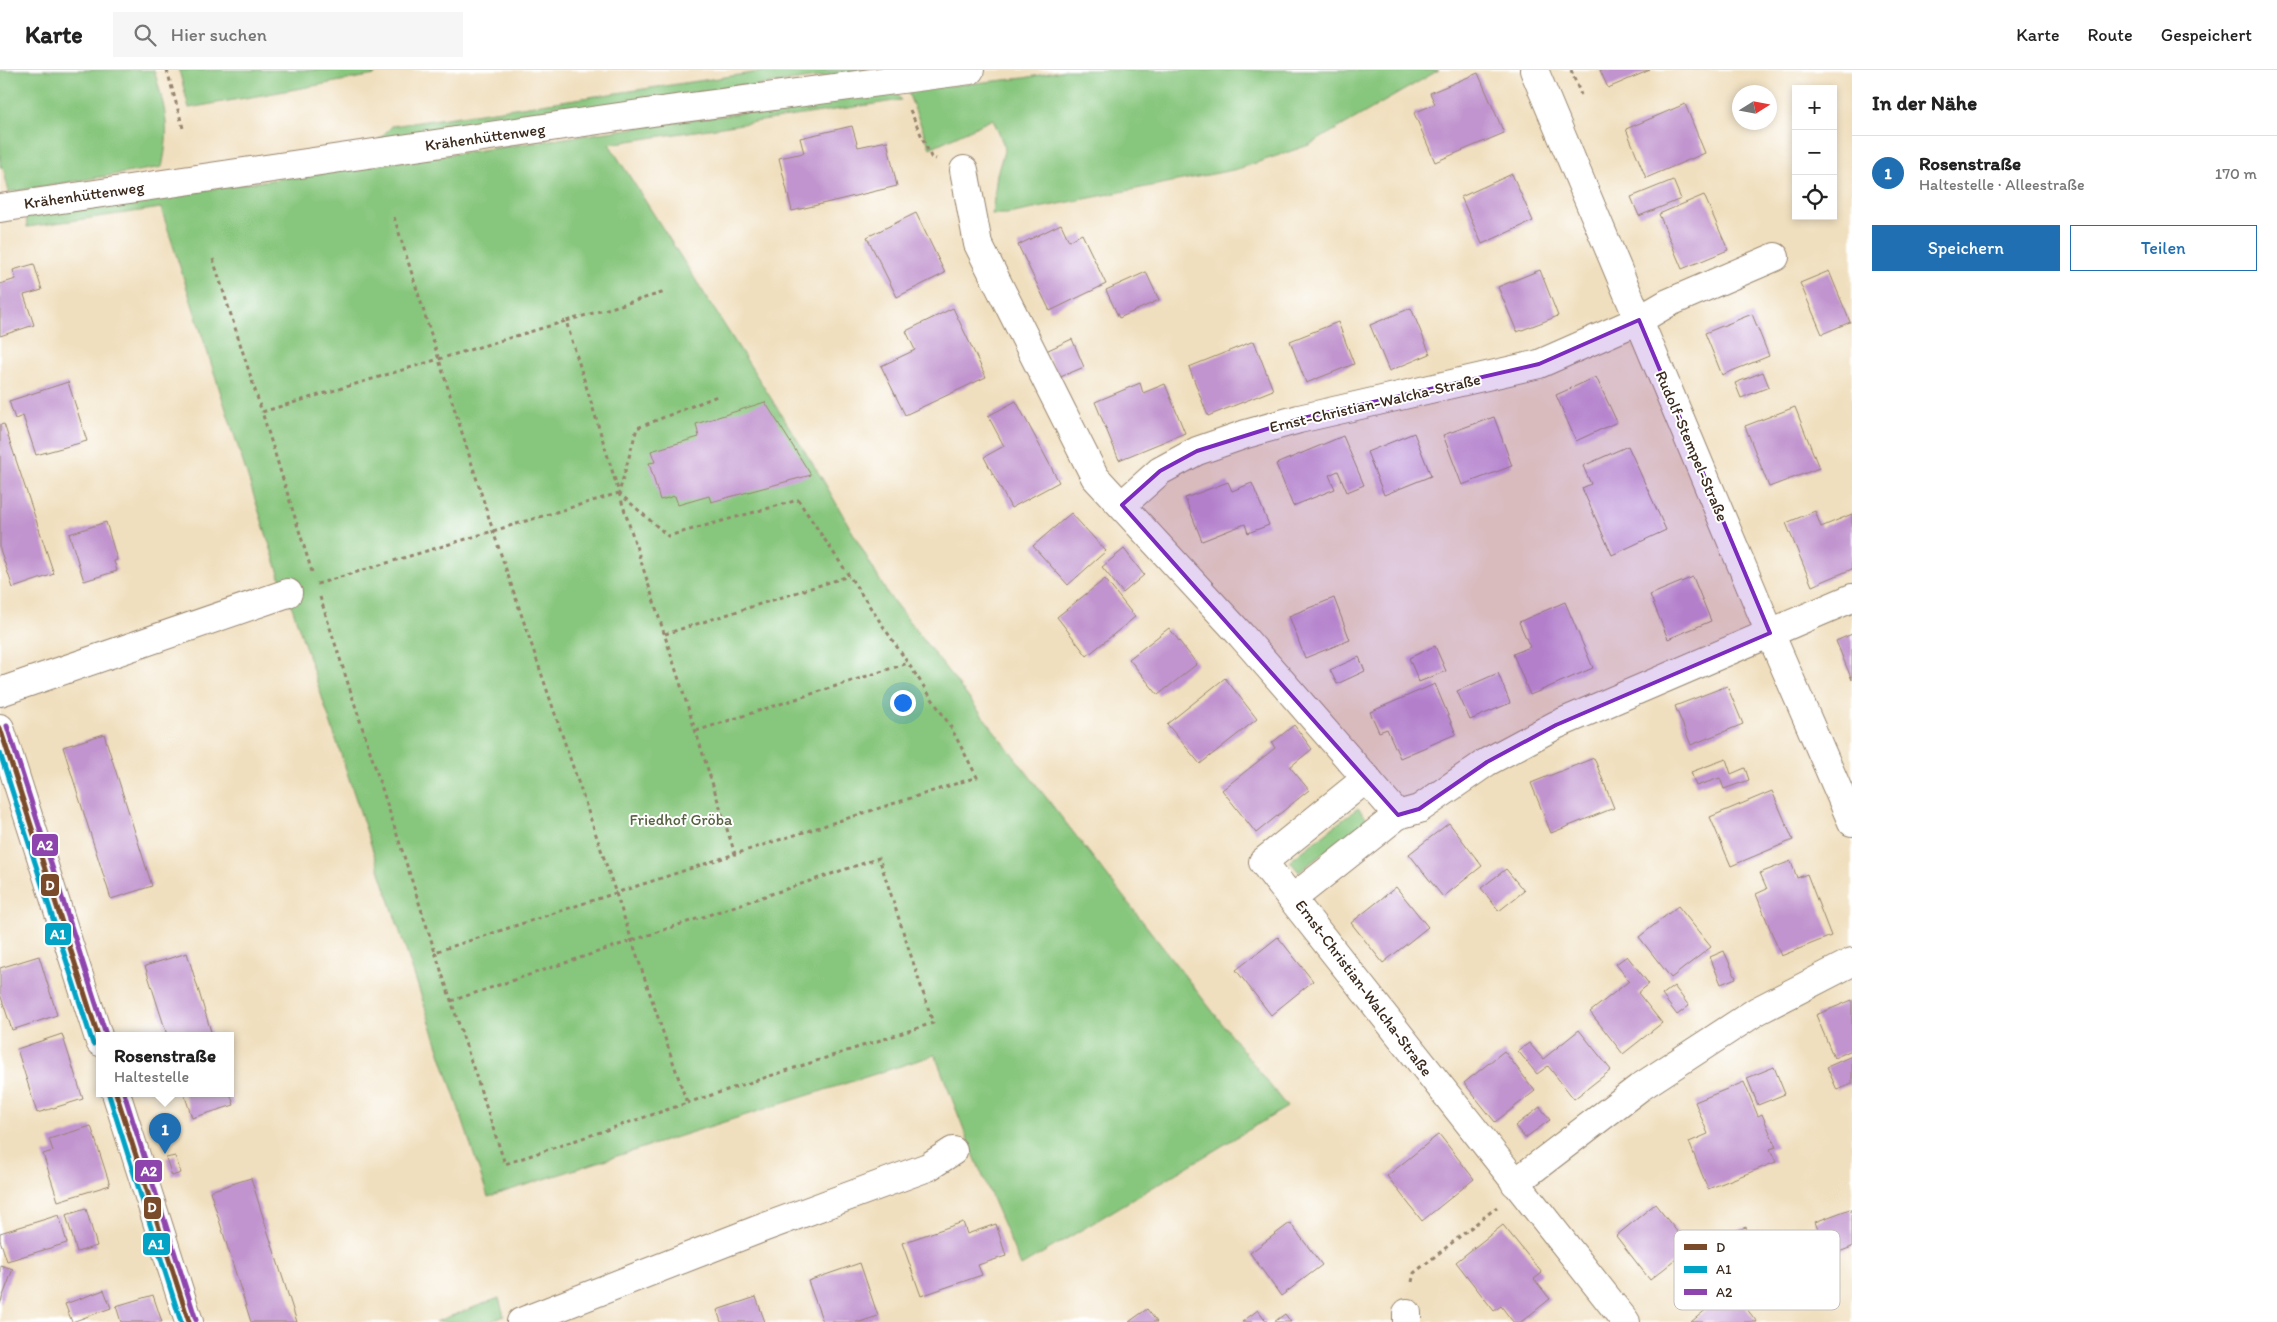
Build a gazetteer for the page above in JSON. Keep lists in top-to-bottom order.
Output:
{
  "streets": {
    "street": ["Krähenhüttenweg", "Ernst-Christian-Walcha-Straße", "Rudolf-Stempel-Straße"]
  },
  "crossings": [
    ["Ernst-Christian-Walcha-Straße", "Rudolf-Stempel-Straße"]
  ],
  "parks": ["Friedhof Gröba"],
  "lines": ["transit line A2", "transit line D", "transit line A1"],
  "legend": ["D", "A1", "A2"],
  "north": "right",
  "page": {
    "header": "Karte",
    "search": "Hier suchen",
    "nav": ["Karte", "Route", "Gespeichert"],
    "heading": "In der Nähe",
    "map_buttons": ["+", "−"],
    "list": [
      {
        "mark": "1",
        "name": "Rosenstraße",
        "note": "Haltestelle · Alleestraße",
        "value": "170 m"
      }
    ],
    "buttons": ["Speichern", "Teilen"],
    "popup": ["Rosenstraße", "Haltestelle"],
    "pins": "1"
  }
}
